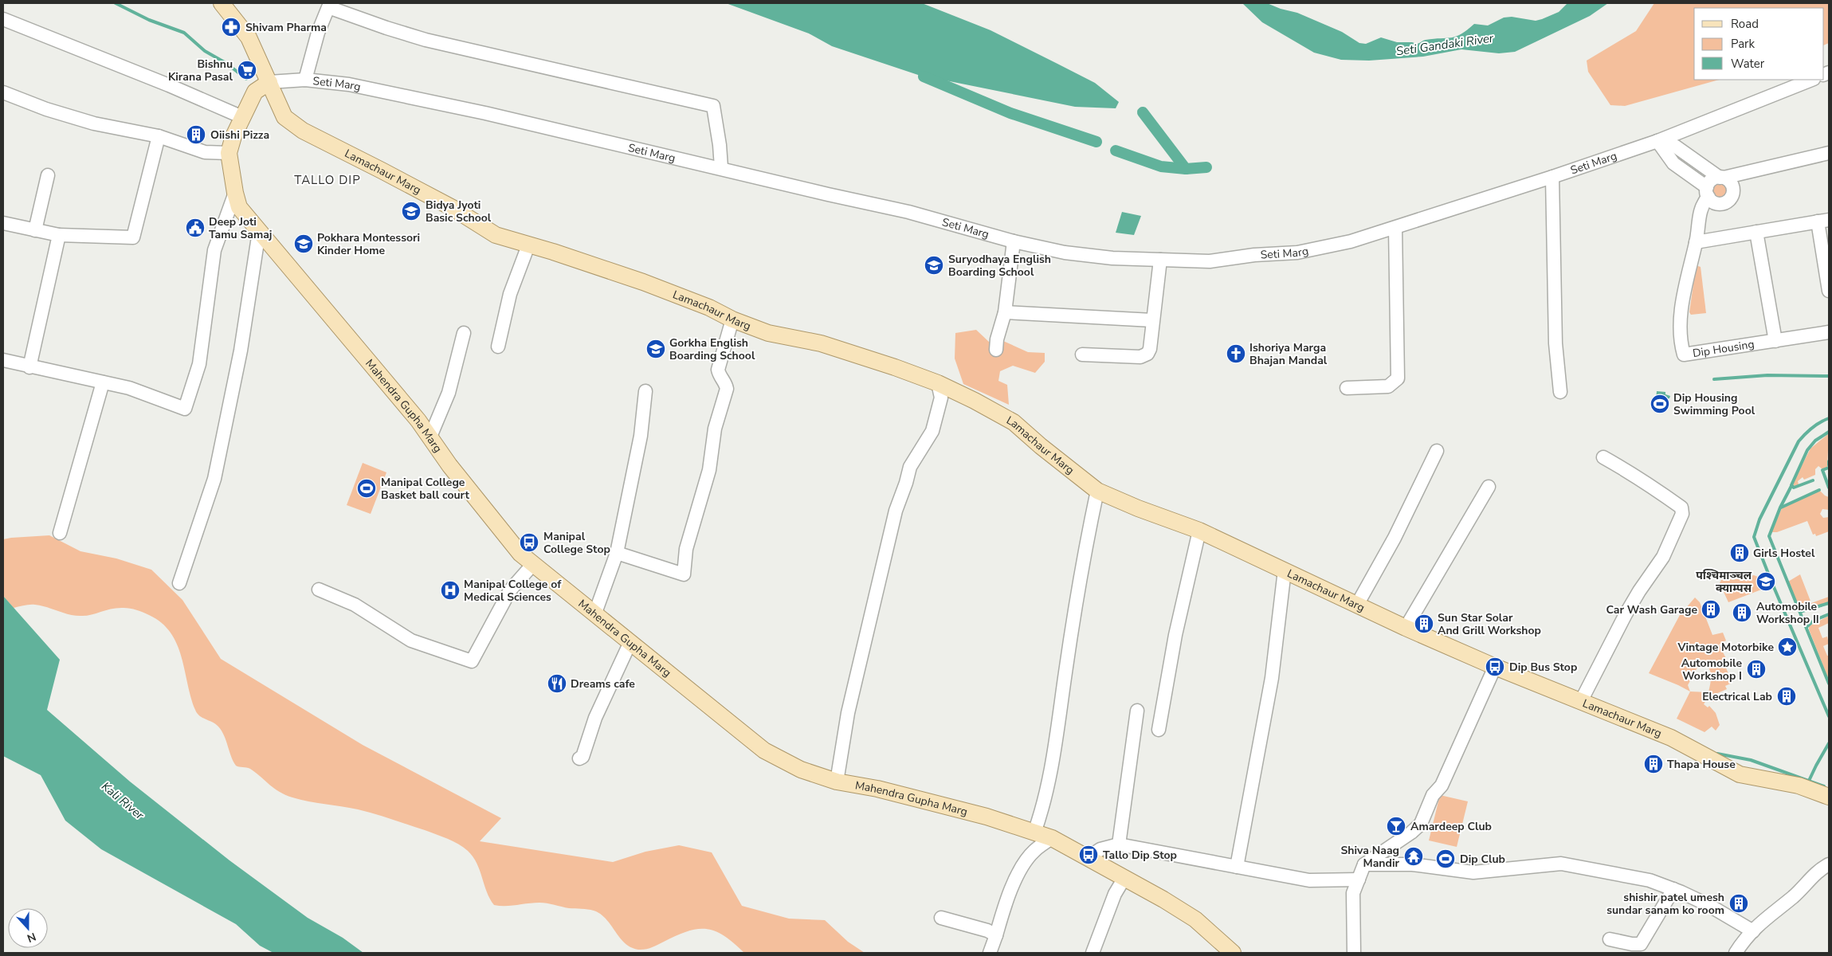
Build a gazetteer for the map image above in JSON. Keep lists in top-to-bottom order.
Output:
{
  "streets": {
    "main road": ["Lamachaur Marg", "Mahendra Gupha Marg"],
    "street": ["Seti Marg", "Dip Housing"]
  },
  "crossings": [
    ["Seti Marg", "Lamachaur Marg"],
    ["Seti Marg", "Mahendra Gupha Marg"],
    ["Lamachaur Marg", "Mahendra Gupha Marg"]
  ],
  "districts": ["TALLO DIP"],
  "water": ["Seti Gandaki River", "Kali River"],
  "places": {
    "pharmacy": ["Shivam Pharma"],
    "supermarket": ["Bishnu Kirana Pasal"],
    "building": [
      "Oiishi Pizza",
      "Girls Hostel",
      "Car Wash Garage",
      "Automobile Workshop II",
      "Sun Star Solar And Grill Workshop",
      "Automobile Workshop I",
      "Electrical Lab",
      "Thapa House",
      "shishir patel umesh sundar sanam ko room"
    ],
    "school or university": [
      "Bidya Jyoti Basic School",
      "Pokhara Montessori Kinder Home",
      "Suryodhaya English Boarding School",
      "Gorkha English Boarding School",
      "पश्‍चिमाञ्‍चल क्याम्पस"
    ],
    "public building": ["Deep Joti Tamu Samaj"],
    "church": ["Ishoriya Marga Bhajan Mandal"],
    "sports": ["Dip Housing Swimming Pool", "Manipal College Basket ball court", "Dip Club"],
    "bus stop": ["Manipal College Stop", "Dip Bus Stop", "Tallo Dip Stop"],
    "hospital": ["Manipal College of Medical Sciences"],
    "place": ["Vintage Motorbike"],
    "restaurant": ["Dreams cafe"],
    "bar": ["Amardeep Club"],
    "temple": ["Shiva Naag Mandir"]
  },
  "legend": ["Road", "Park", "Water"],
  "north": "bottom"
}
